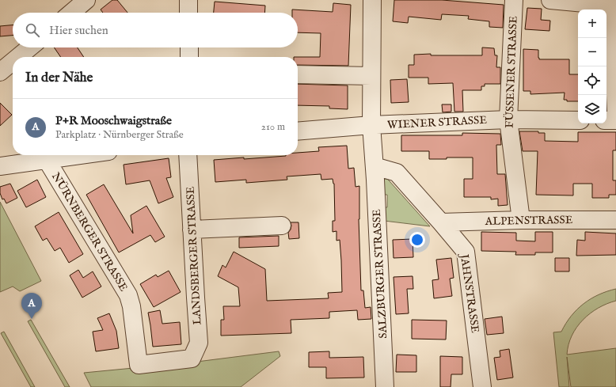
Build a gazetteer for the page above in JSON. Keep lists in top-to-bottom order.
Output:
{
  "streets": {
    "street": [
      "FÜSSENER STRASSE",
      "WIENER STRASSE",
      "ALPENSTRASSE",
      "NÜRNBERGER STRASSE",
      "LANDSBERGER STRASSE",
      "SALZBURGER STRASSE",
      "JAHNSTRASSE"
    ]
  },
  "crossings": [
    ["FÜSSENER STRASSE", "WIENER STRASSE"],
    ["FÜSSENER STRASSE", "ALPENSTRASSE"],
    ["ALPENSTRASSE", "JAHNSTRASSE"],
    ["NÜRNBERGER STRASSE", "LANDSBERGER STRASSE"],
    ["SALZBURGER STRASSE", "JAHNSTRASSE"]
  ],
  "page": {
    "map_buttons": ["+", "−"],
    "search": "Hier suchen",
    "heading": "In der Nähe",
    "list": [
      {
        "mark": "A",
        "name": "P+R Mooschwaigstraße",
        "note": "Parkplatz · Nürnberger Straße",
        "value": "210 m"
      }
    ],
    "pins": "A"
  }
}
